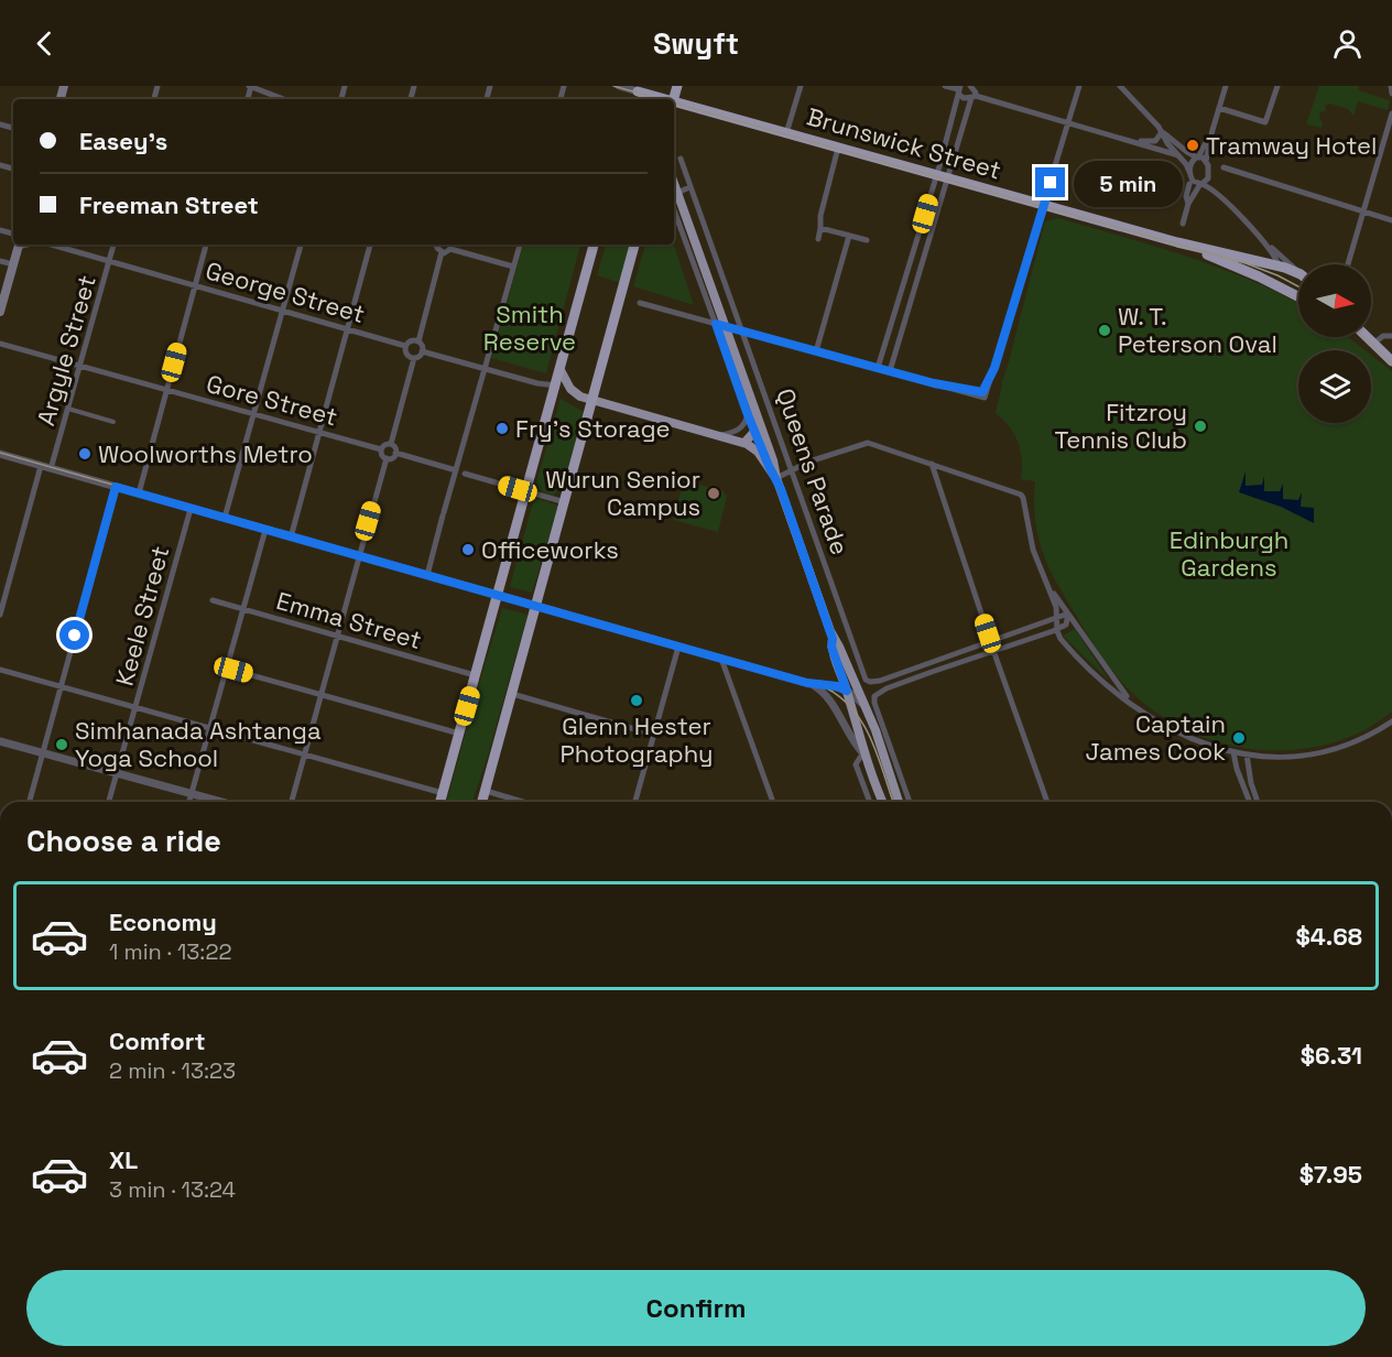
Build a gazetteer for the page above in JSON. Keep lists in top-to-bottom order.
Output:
{
  "streets": {
    "highway": ["Brunswick Street"],
    "main road": ["Queens Parade"],
    "street": [
      "George Street",
      "Argyle Street",
      "Gore Street",
      "Keele Street",
      "Emma Street"
    ]
  },
  "crossings": [
    ["George Street", "Argyle Street"],
    ["Argyle Street", "Gore Street"]
  ],
  "parks": ["Smith Reserve", "Edinburgh Gardens"],
  "places": [
    "Tramway Hotel",
    "W. T. Peterson Oval",
    "Fitzroy Tennis Club",
    "Fry's Storage",
    "Woolworths Metro",
    "Wurun Senior Campus",
    "Officeworks",
    "Glenn Hester Photography",
    "Captain James Cook",
    "Simhanada Ashtanga Yoga School"
  ],
  "north": "right",
  "page": {
    "header": "Swyft",
    "banner": ["Easey's", "Freeman Street"],
    "bubble": "5 min",
    "heading": "Choose a ride",
    "list": [
      {
        "name": "Economy",
        "note": "1 min · 13:22",
        "value": "$4.68"
      },
      {
        "name": "Comfort",
        "note": "2 min · 13:23",
        "value": "$6.31"
      },
      {
        "name": "XL",
        "note": "3 min · 13:24",
        "value": "$7.95"
      }
    ],
    "buttons": "Confirm"
  }
}
